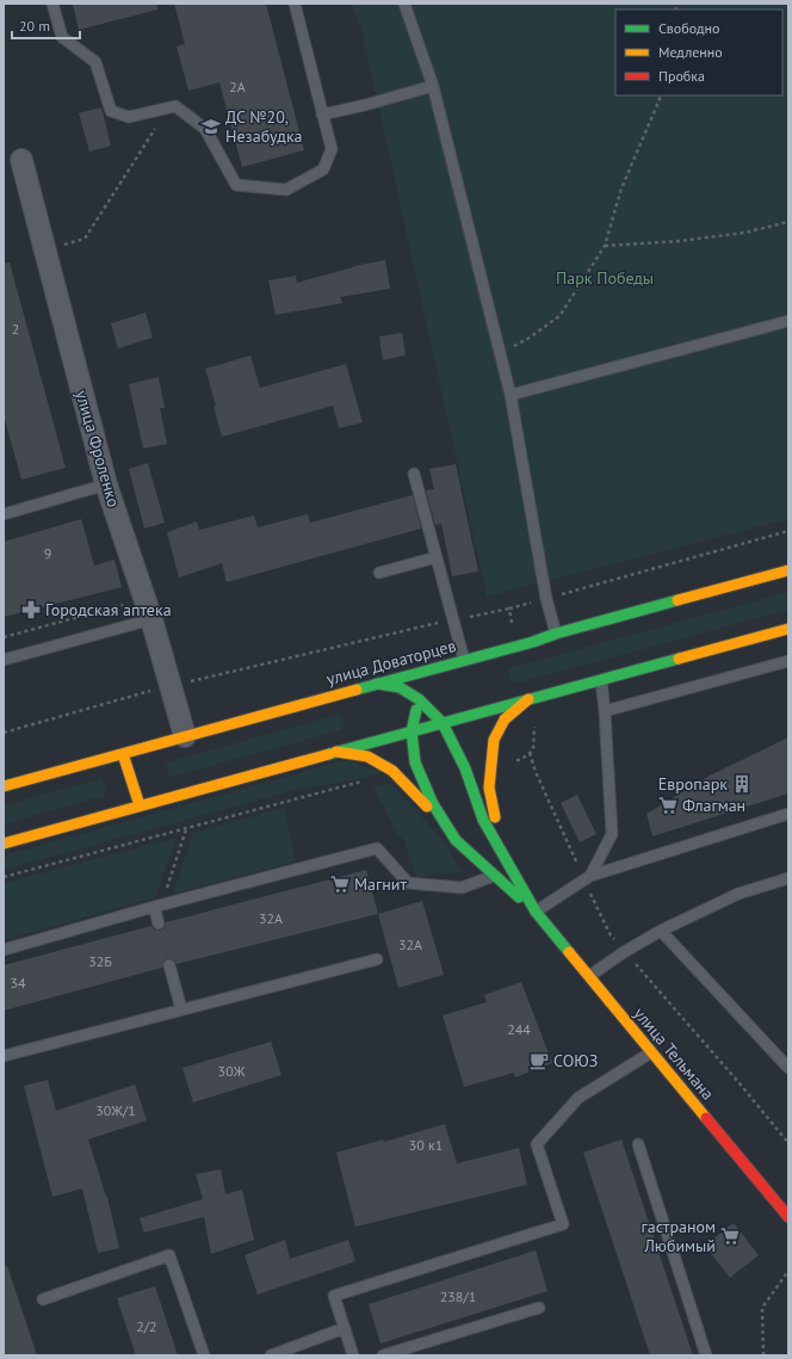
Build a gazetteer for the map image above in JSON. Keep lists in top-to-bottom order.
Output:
{
  "streets": {
    "main road": ["улица Доваторцев", "улица Тельмана"],
    "street": ["улица Фроленко"]
  },
  "crossings": [
    ["улица Фроленко", "улица Доваторцев"],
    ["улица Доваторцев", "улица Тельмана"]
  ],
  "parks": ["Парк Победы"],
  "places": {
    "school or university": ["ДС №20, Незабудка"],
    "pharmacy": ["Городская аптека"],
    "building": ["Европарк"],
    "supermarket": ["Флагман", "Магнит", "гастраном Любимый"],
    "cafe": ["СОЮЗ"]
  },
  "house_numbers": [
    "2А",
    "2",
    "9",
    "32А",
    "32А",
    "32Б",
    "34",
    "244",
    "30Ж",
    "30Ж/1",
    "30 к1",
    "238/1",
    "2/2"
  ],
  "legend": ["Свободно", "Медленно", "Пробка"],
  "scale_bar": "20 m"
}
